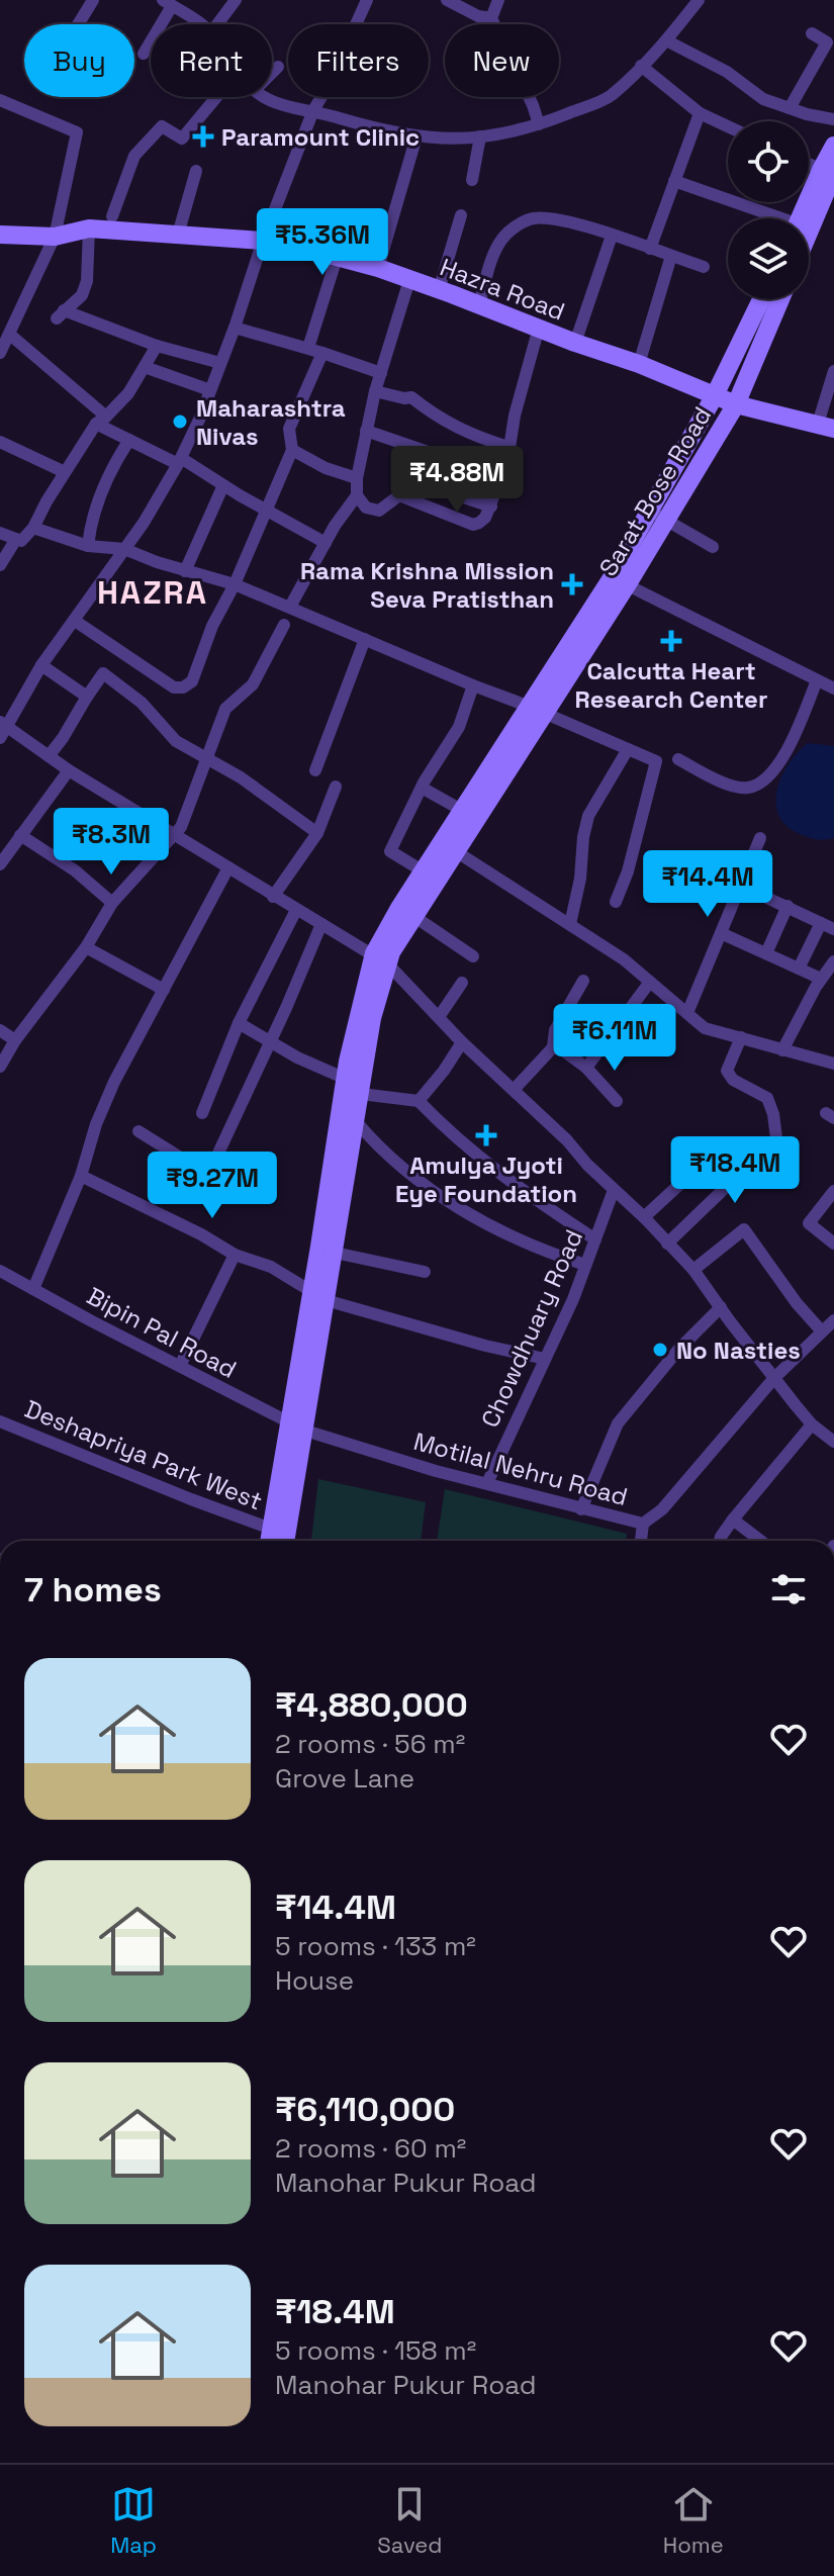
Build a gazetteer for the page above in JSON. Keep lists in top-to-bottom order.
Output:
{
  "streets": {
    "main road": ["Hazra Road", "Sarat Bose Road"],
    "street": [
      "Chowdhuary Road",
      "Bipin Pal Road",
      "Deshapriya Park West",
      "Motilal Nehru Road"
    ]
  },
  "crossings": [
    ["Hazra Road", "Sarat Bose Road"],
    ["Chowdhuary Road", "Motilal Nehru Road"],
    ["Bipin Pal Road", "Motilal Nehru Road"]
  ],
  "districts": ["HAZRA"],
  "places": {
    "health": [
      "Paramount Clinic",
      "Rama Krishna Mission Seva Pratisthan",
      "Calcutta Heart Research Center",
      "Amulya Jyoti Eye Foundation"
    ],
    "other": ["Maharashtra Nivas", "No Nasties"]
  },
  "page": {
    "chip": [
      "Buy",
      "Rent",
      "Filters",
      "New"
    ],
    "price": [
      "₹5.36M",
      "₹4.88M",
      "₹8.3M",
      "₹14.4M",
      "₹6.11M",
      "₹18.4M",
      "₹9.27M"
    ],
    "heading": "7 homes",
    "list": [
      {
        "name": "₹4,880,000",
        "note": "2 rooms · 56 m² · Grove Lane"
      },
      {
        "name": "₹14.4M",
        "note": "5 rooms · 133 m² · House"
      },
      {
        "name": "₹6,110,000",
        "note": "2 rooms · 60 m² · Manohar Pukur Road"
      },
      {
        "name": "₹18.4M",
        "note": "5 rooms · 158 m² · Manohar Pukur Road"
      }
    ],
    "tabs": ["Map", "Saved", "Home"]
  }
}
